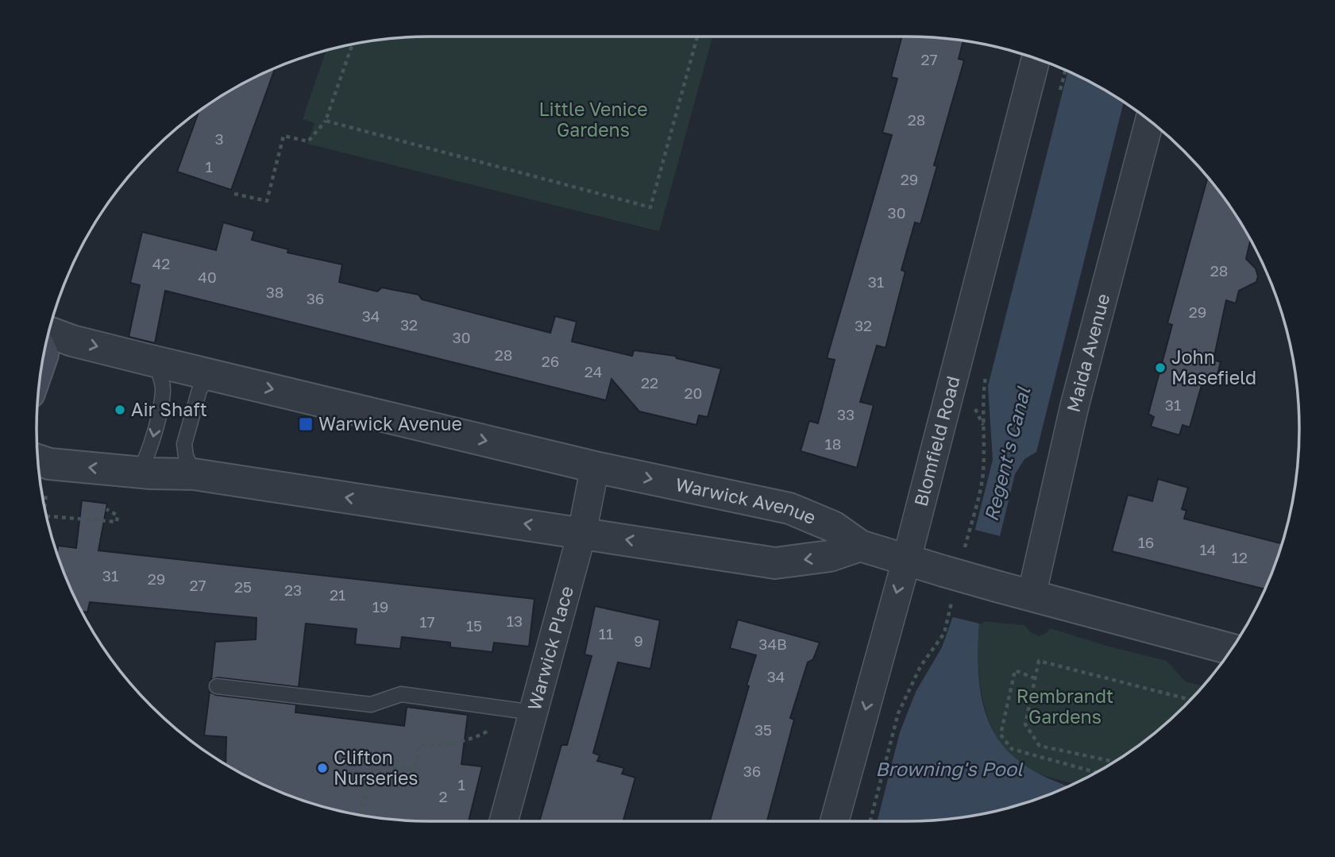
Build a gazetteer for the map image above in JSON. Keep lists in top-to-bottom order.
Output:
{
  "streets": {
    "street": [
      "Maida Avenue",
      "Blomfield Road",
      "Warwick Avenue",
      "Warwick Place"
    ]
  },
  "crossings": [
    ["Maida Avenue", "Warwick Avenue"],
    ["Blomfield Road", "Warwick Avenue"],
    ["Warwick Avenue", "Warwick Place"]
  ],
  "water": ["Regent's Canal", "Browning's Pool"],
  "parks": ["Little Venice Gardens", "Rembrandt Gardens"],
  "places": {
    "other": ["John Masefield", "Air Shaft", "Clifton Nurseries"],
    "transit": ["Warwick Avenue"]
  },
  "house_numbers": [
    "27",
    "28",
    "3",
    "1",
    "29",
    "30",
    "42",
    "28",
    "40",
    "31",
    "38",
    "36",
    "29",
    "34",
    "32",
    "32",
    "30",
    "28",
    "26",
    "24",
    "22",
    "20",
    "31",
    "33",
    "18",
    "16",
    "14",
    "12",
    "31",
    "29",
    "27",
    "25",
    "23",
    "21",
    "19",
    "13",
    "17",
    "15",
    "11",
    "9",
    "34B",
    "34",
    "35",
    "36",
    "1",
    "2"
  ]
}
